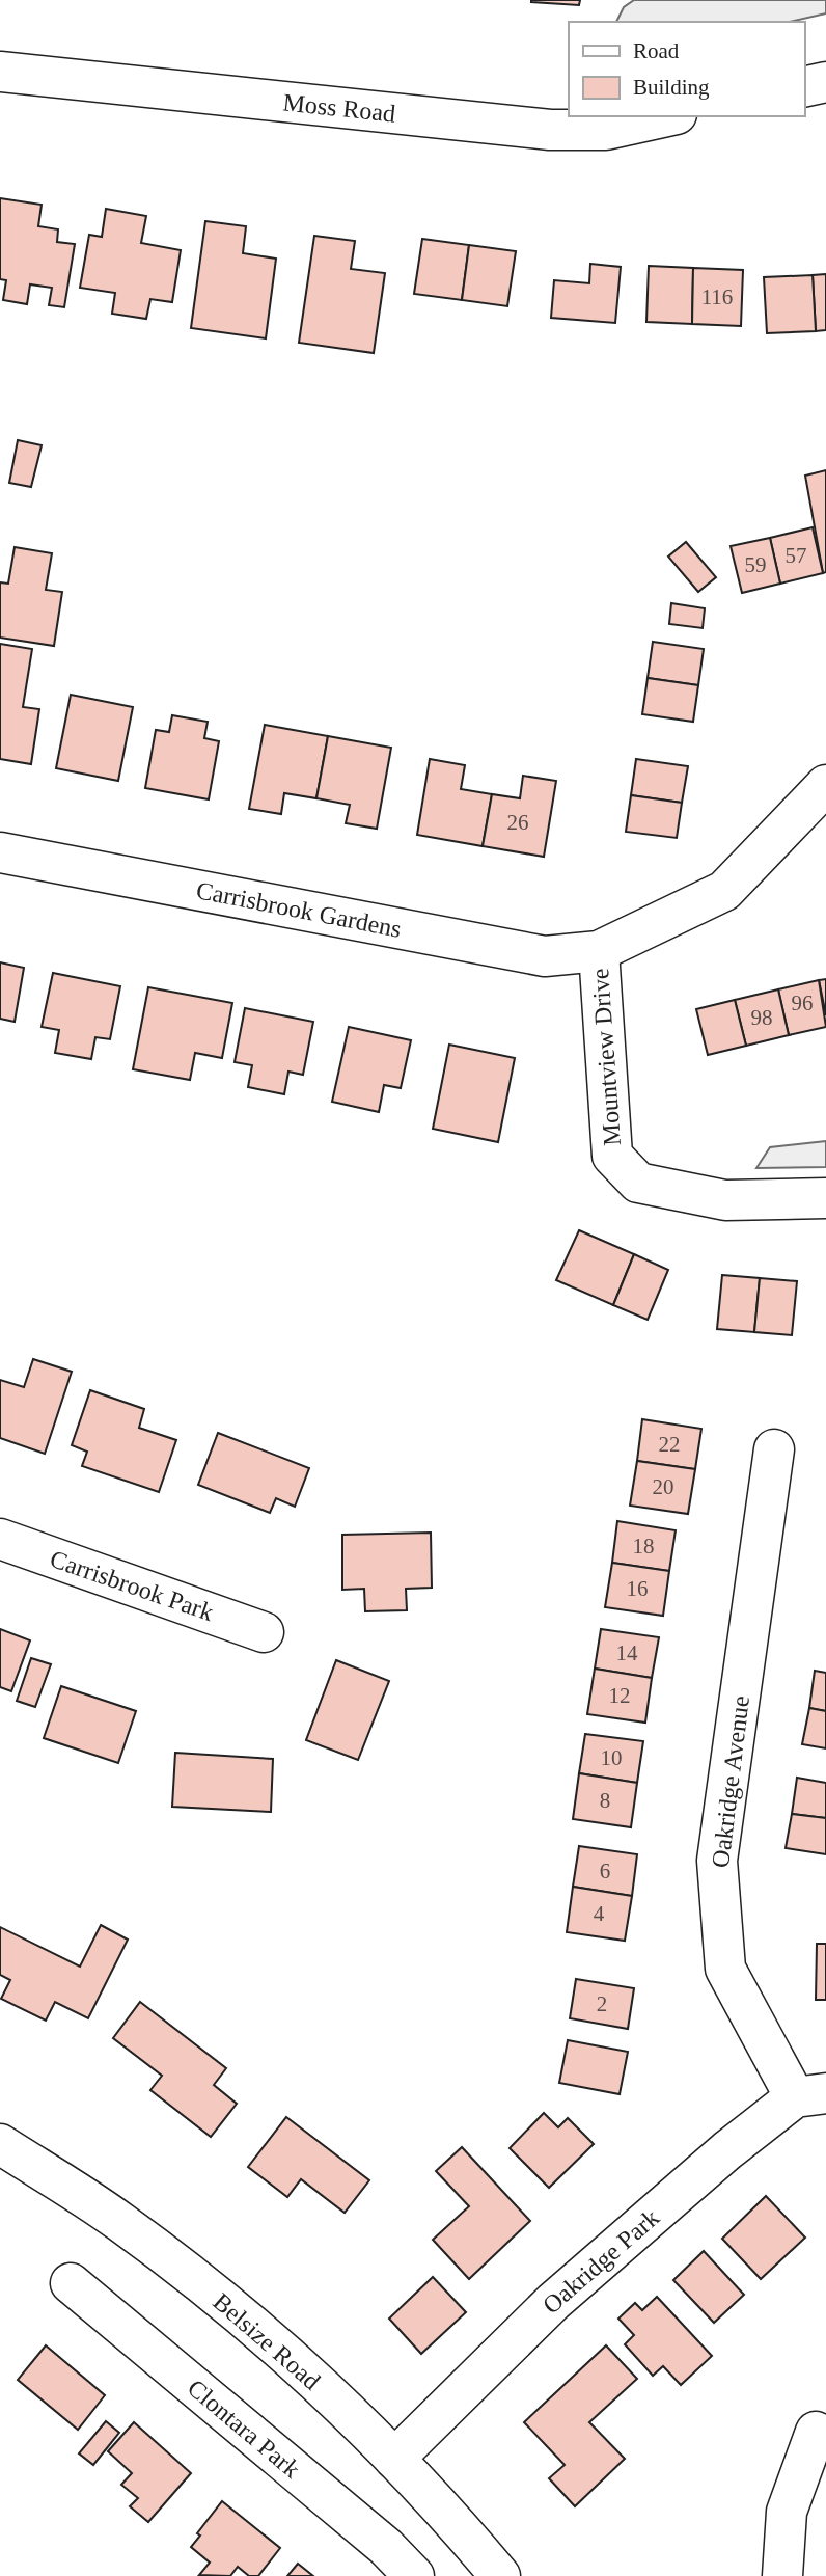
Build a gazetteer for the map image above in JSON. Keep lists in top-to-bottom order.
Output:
{
  "streets": {
    "street": [
      "Moss Road",
      "Carrisbrook Gardens",
      "Mountview Drive",
      "Carrisbrook Park",
      "Oakridge Avenue",
      "Oakridge Park",
      "Belsize Road",
      "Clontara Park"
    ]
  },
  "crossings": [
    ["Carrisbrook Gardens", "Mountview Drive"],
    ["Oakridge Avenue", "Oakridge Park"],
    ["Oakridge Park", "Belsize Road"]
  ],
  "house_numbers": [
    "116",
    "57",
    "59",
    "26",
    "96",
    "98",
    "22",
    "20",
    "18",
    "16",
    "14",
    "12",
    "10",
    "8",
    "6",
    "4",
    "2"
  ],
  "legend": ["Road", "Building"]
}
